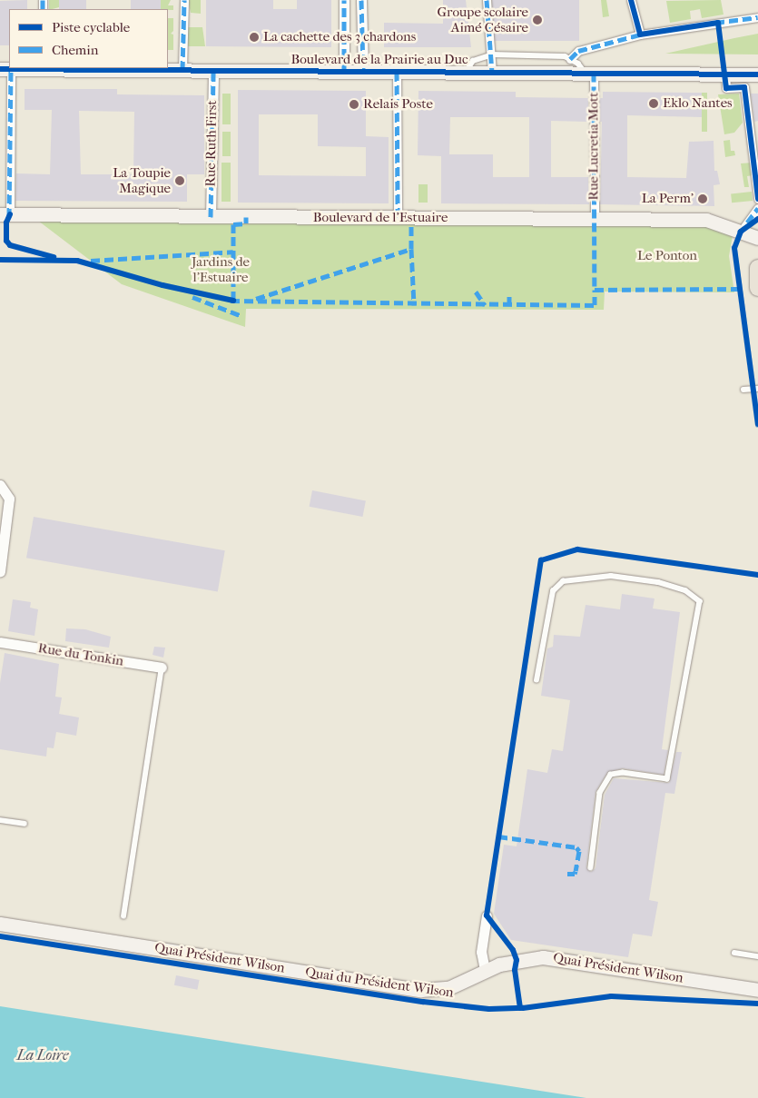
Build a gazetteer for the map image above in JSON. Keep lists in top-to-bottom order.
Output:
{
  "streets": {
    "main road": ["Boulevard de la Prairie au Duc", "Boulevard de l'Estuaire", "Quai Président Wilson"],
    "street": ["Rue Ruth First", "Rue Lucretia Mott", "Rue du Tonkin"],
    "cycle path": ["Quai du Président Wilson"]
  },
  "crossings": [
    ["Boulevard de la Prairie au Duc", "Rue Ruth First"],
    ["Boulevard de la Prairie au Duc", "Rue Lucretia Mott"],
    ["Rue Ruth First", "Boulevard de l'Estuaire"],
    ["Rue Lucretia Mott", "Boulevard de l'Estuaire"]
  ],
  "water": ["La Loire"],
  "parks": ["Le Ponton", "Jardins de l'Estuaire"],
  "places": [
    "Groupe scolaire Aimé Césaire",
    "La cachette des 3 chardons",
    "Eklo Nantes",
    "Relais Poste",
    "La Toupie Magique",
    "La Perm'"
  ],
  "legend": ["Piste cyclable", "Chemin"]
}
